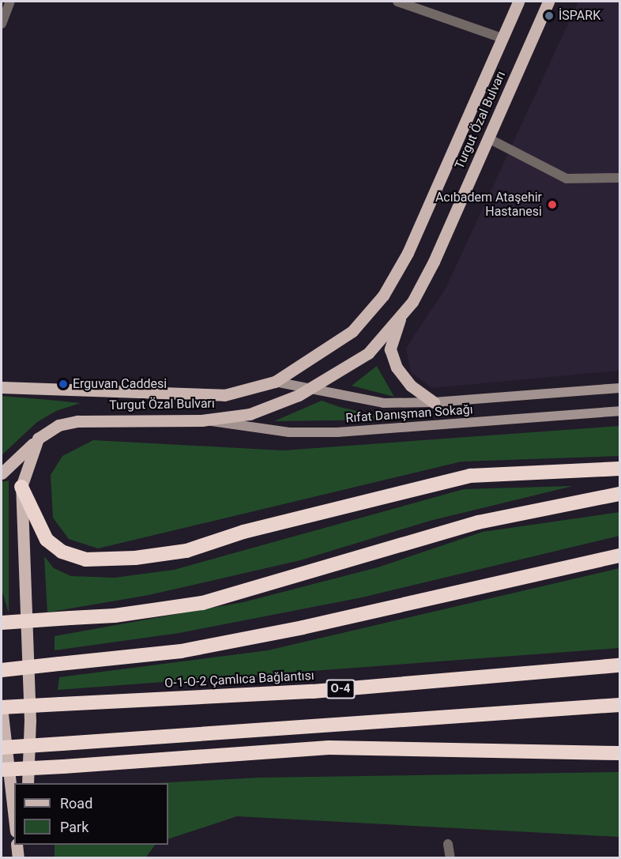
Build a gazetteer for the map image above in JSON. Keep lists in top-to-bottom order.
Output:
{
  "streets": {
    "highway": ["O-1-O-2 Çamlıca Bağlantısı", "O-4"],
    "main road": ["Turgut Özal Bulvarı"],
    "street": ["Rıfat Danışman Sokağı"]
  },
  "crossings": [
    ["Turgut Özal Bulvarı", "Rıfat Danışman Sokağı"]
  ],
  "places": ["İSPARK", "Acıbadem Ataşehir Hastanesi", "Erguvan Caddesi"],
  "legend": ["Road", "Park"]
}
